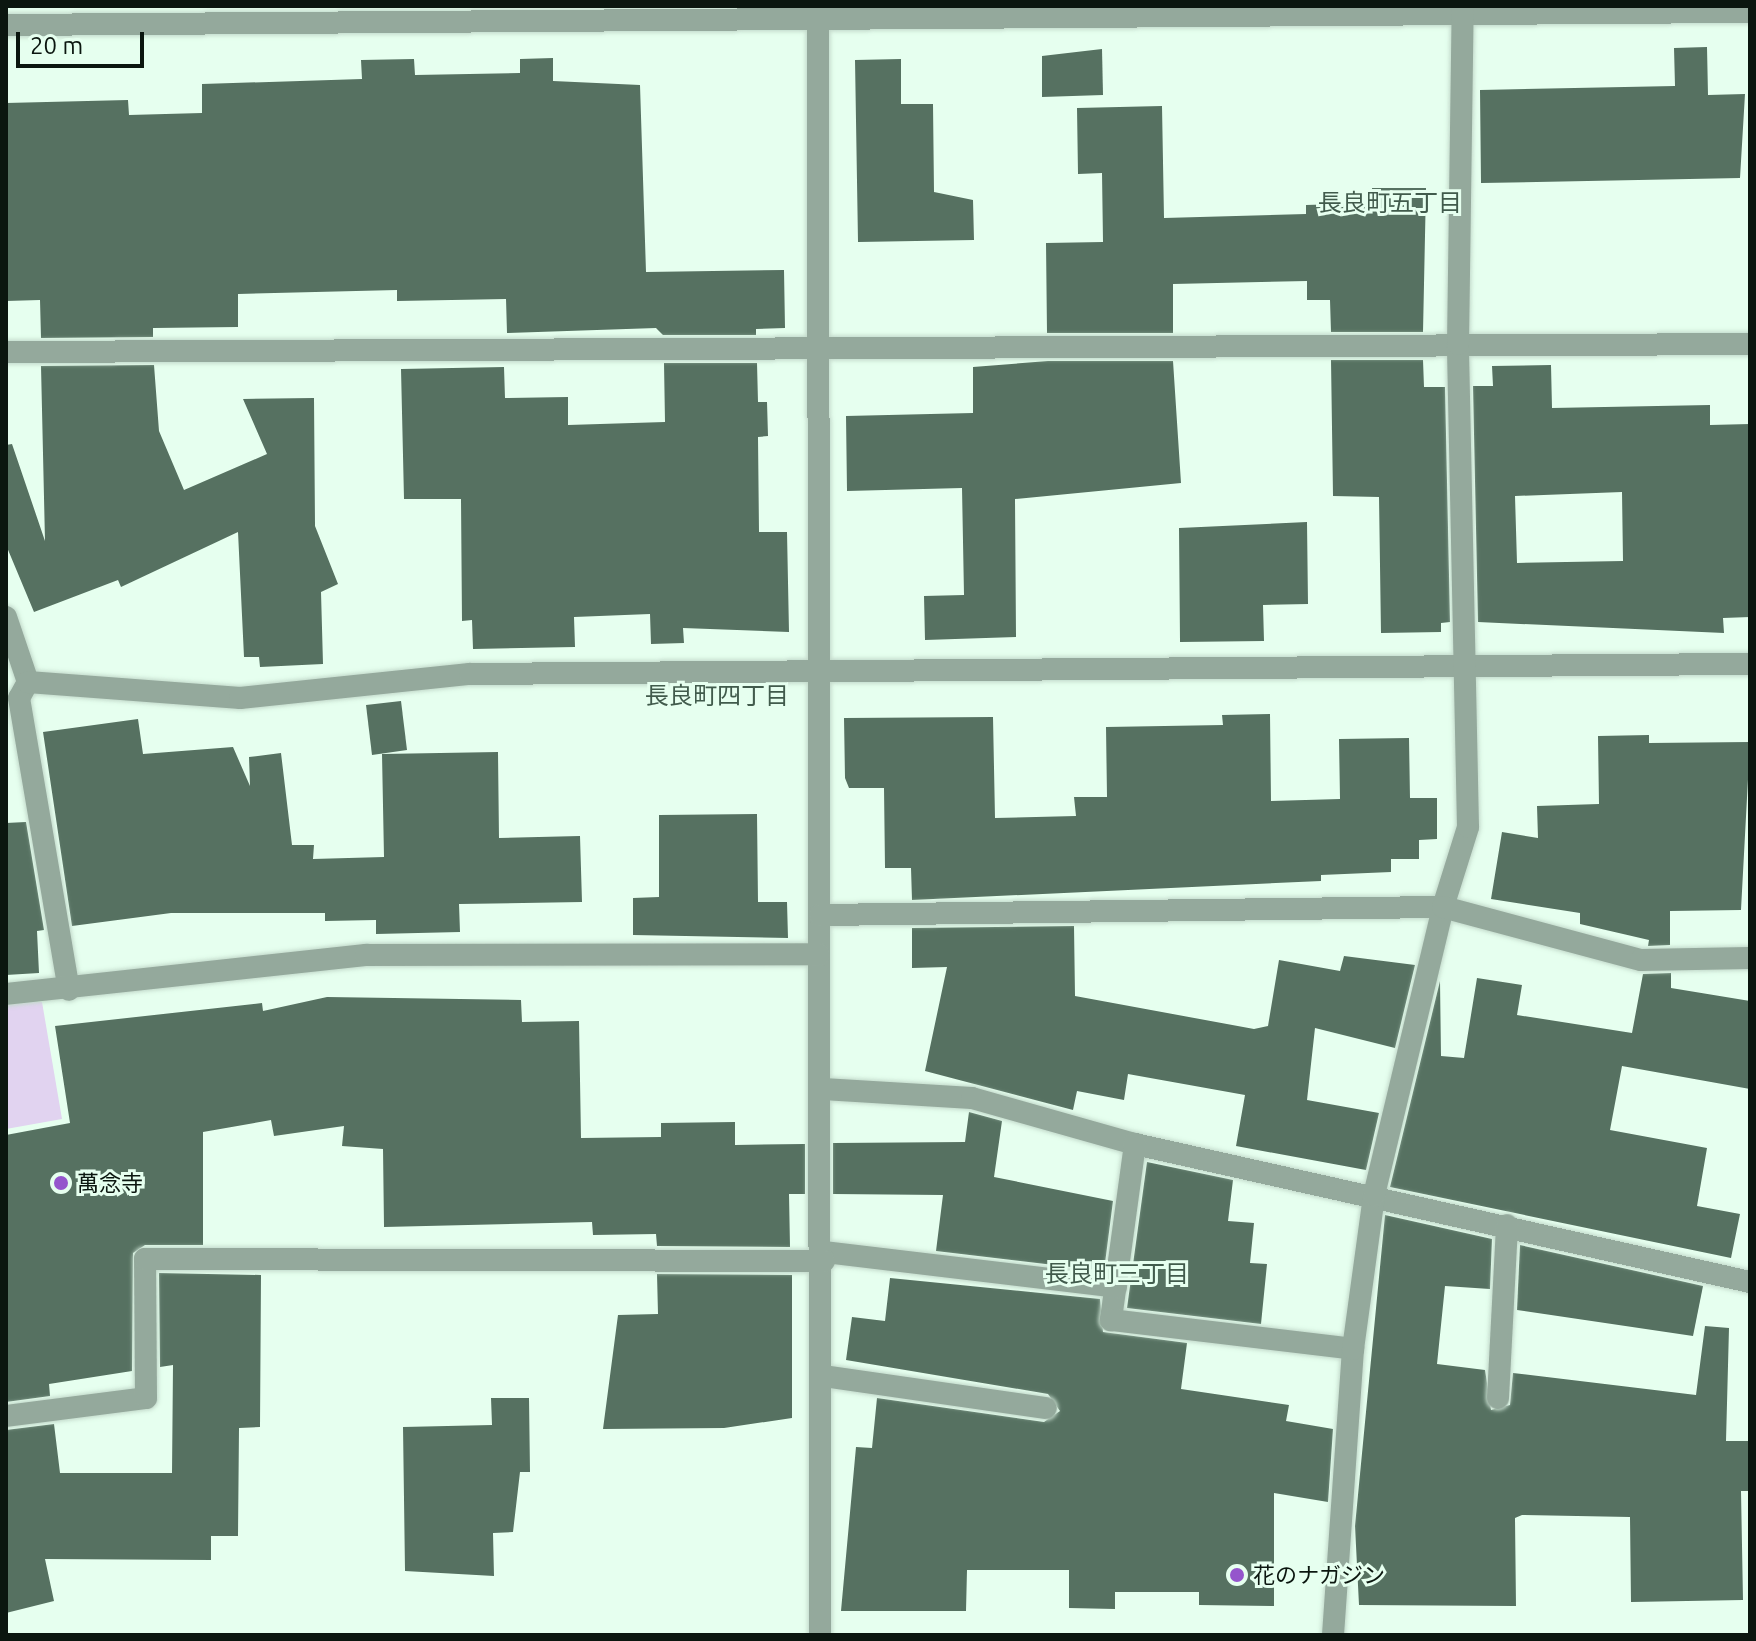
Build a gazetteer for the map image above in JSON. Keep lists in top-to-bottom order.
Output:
{
  "districts": ["長良町五丁目", "長良町四丁目", "長良町三丁目"],
  "places": ["萬念寺", "花のナガジン"],
  "scale_bar": "20 m"
}
